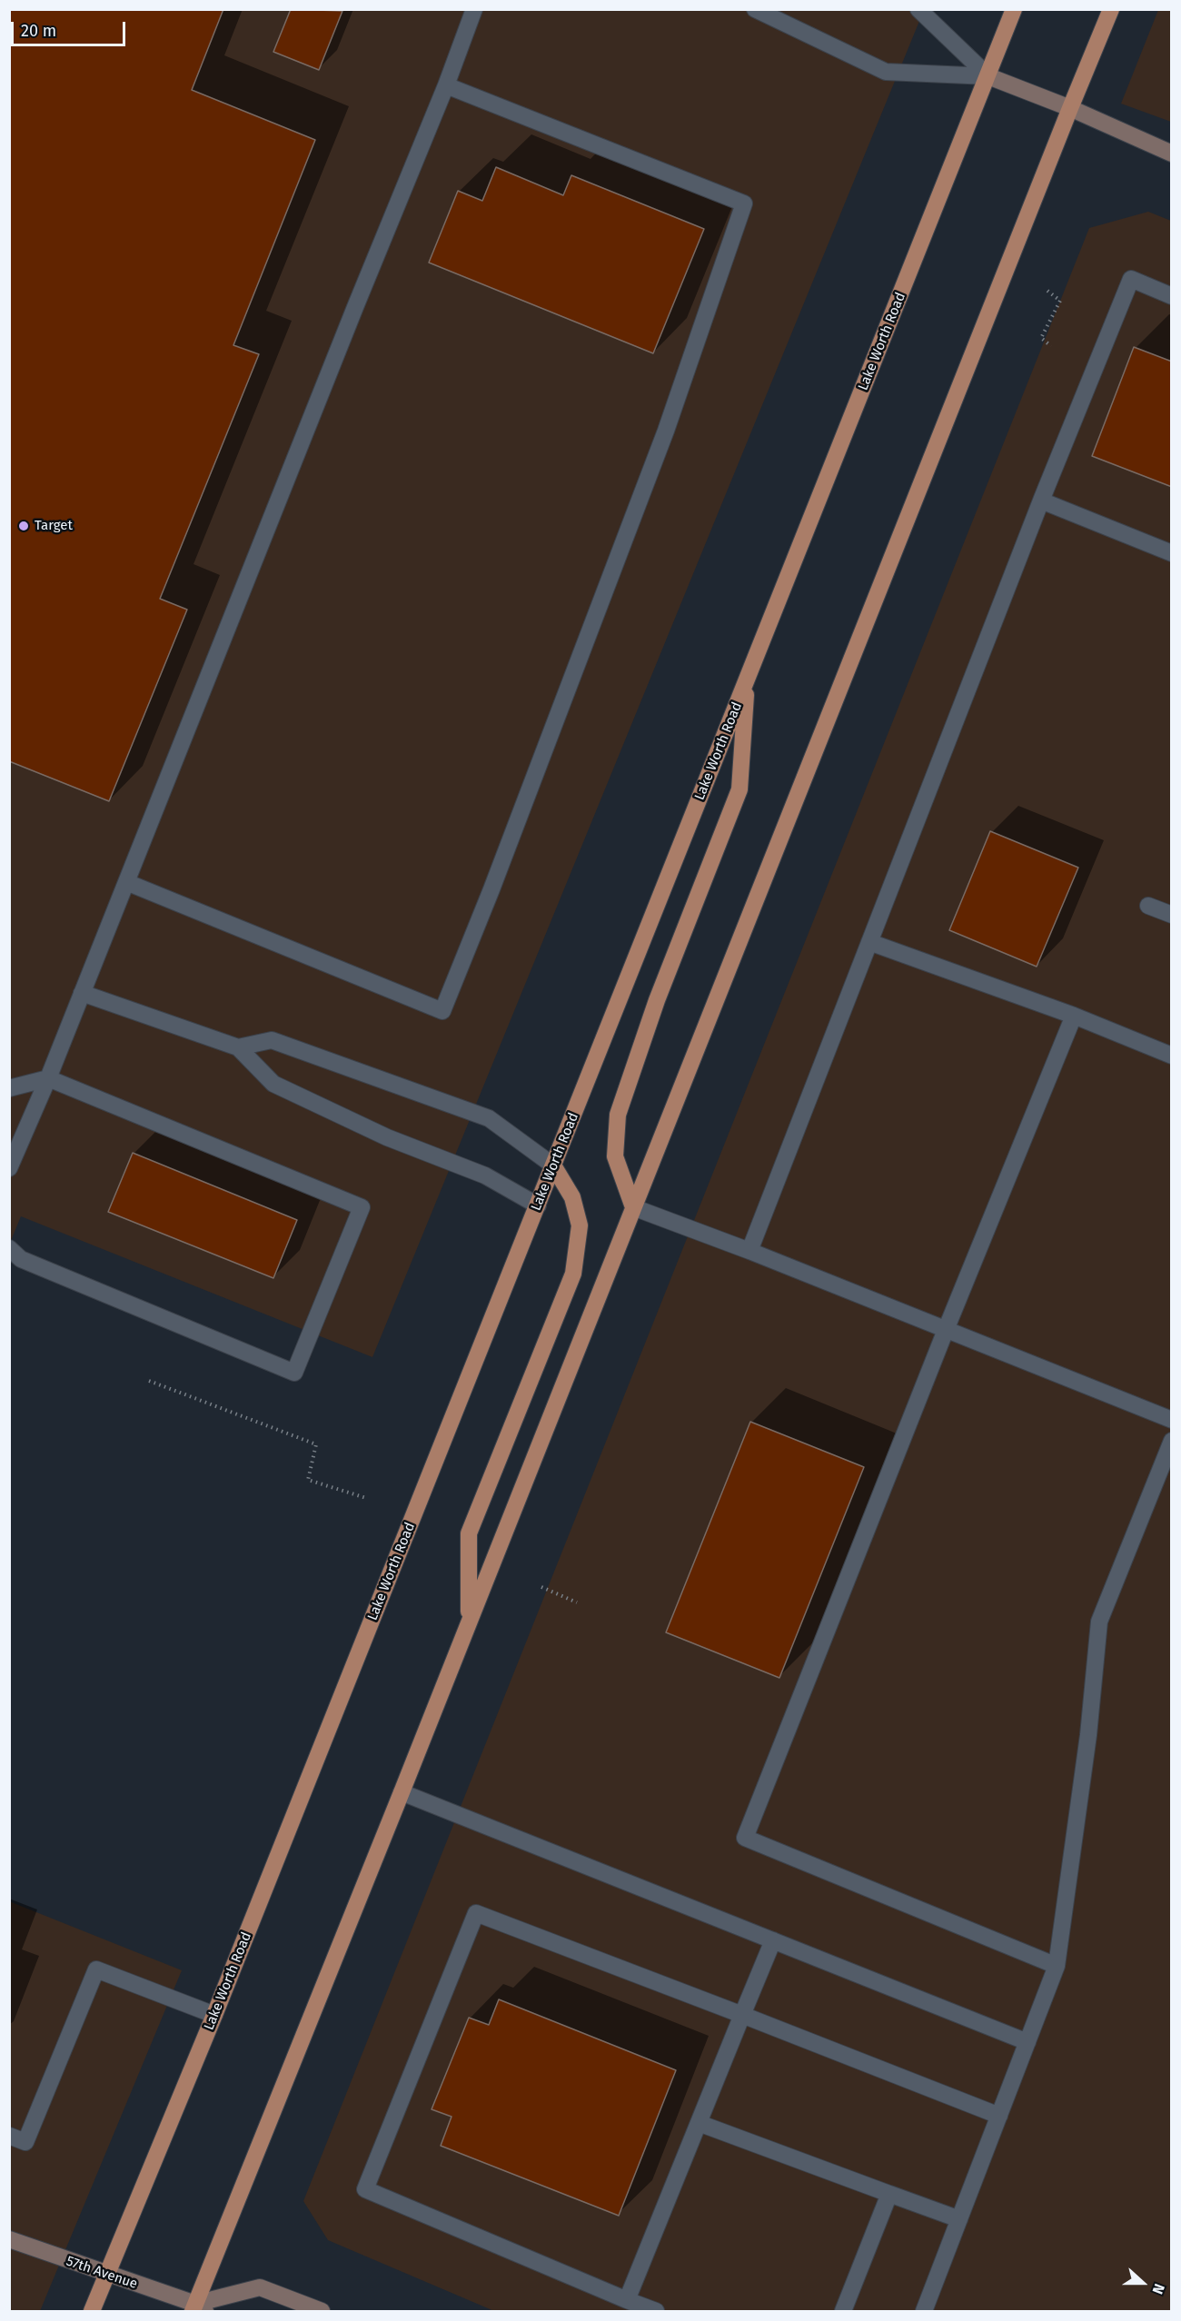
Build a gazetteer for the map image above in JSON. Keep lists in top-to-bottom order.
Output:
{
  "streets": {
    "main road": ["Lake Worth Road"],
    "street": ["57th Avenue"]
  },
  "crossings": [
    ["Lake Worth Road", "57th Avenue"]
  ],
  "places": ["Target"],
  "scale_bar": "20 m",
  "north": "right"
}
